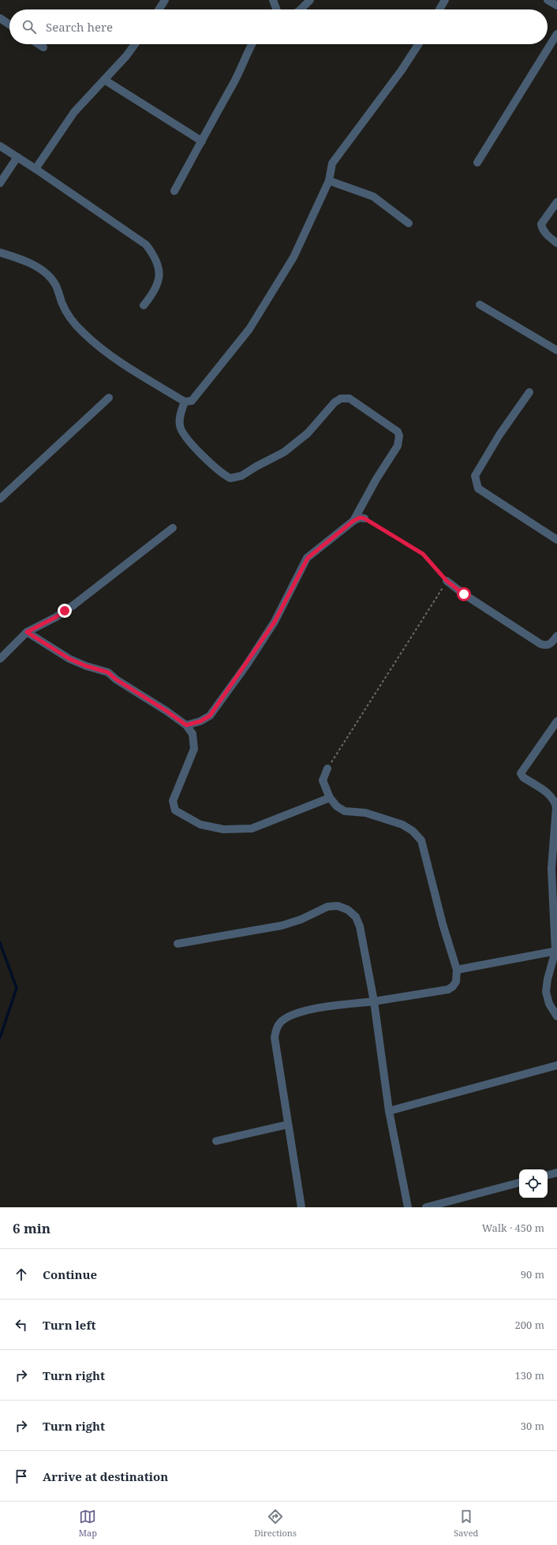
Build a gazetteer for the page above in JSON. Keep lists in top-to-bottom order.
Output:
{
  "page": {
    "search": "Search here",
    "heading": ["6 min", "Walk · 450 m"],
    "list": [
      ["Continue", "90 m"],
      ["Turn left", "200 m"],
      ["Turn right", "130 m"],
      ["Turn right", "30 m"],
      "Arrive at destination"
    ],
    "nav": ["Map", "Directions", "Saved"]
  }
}
